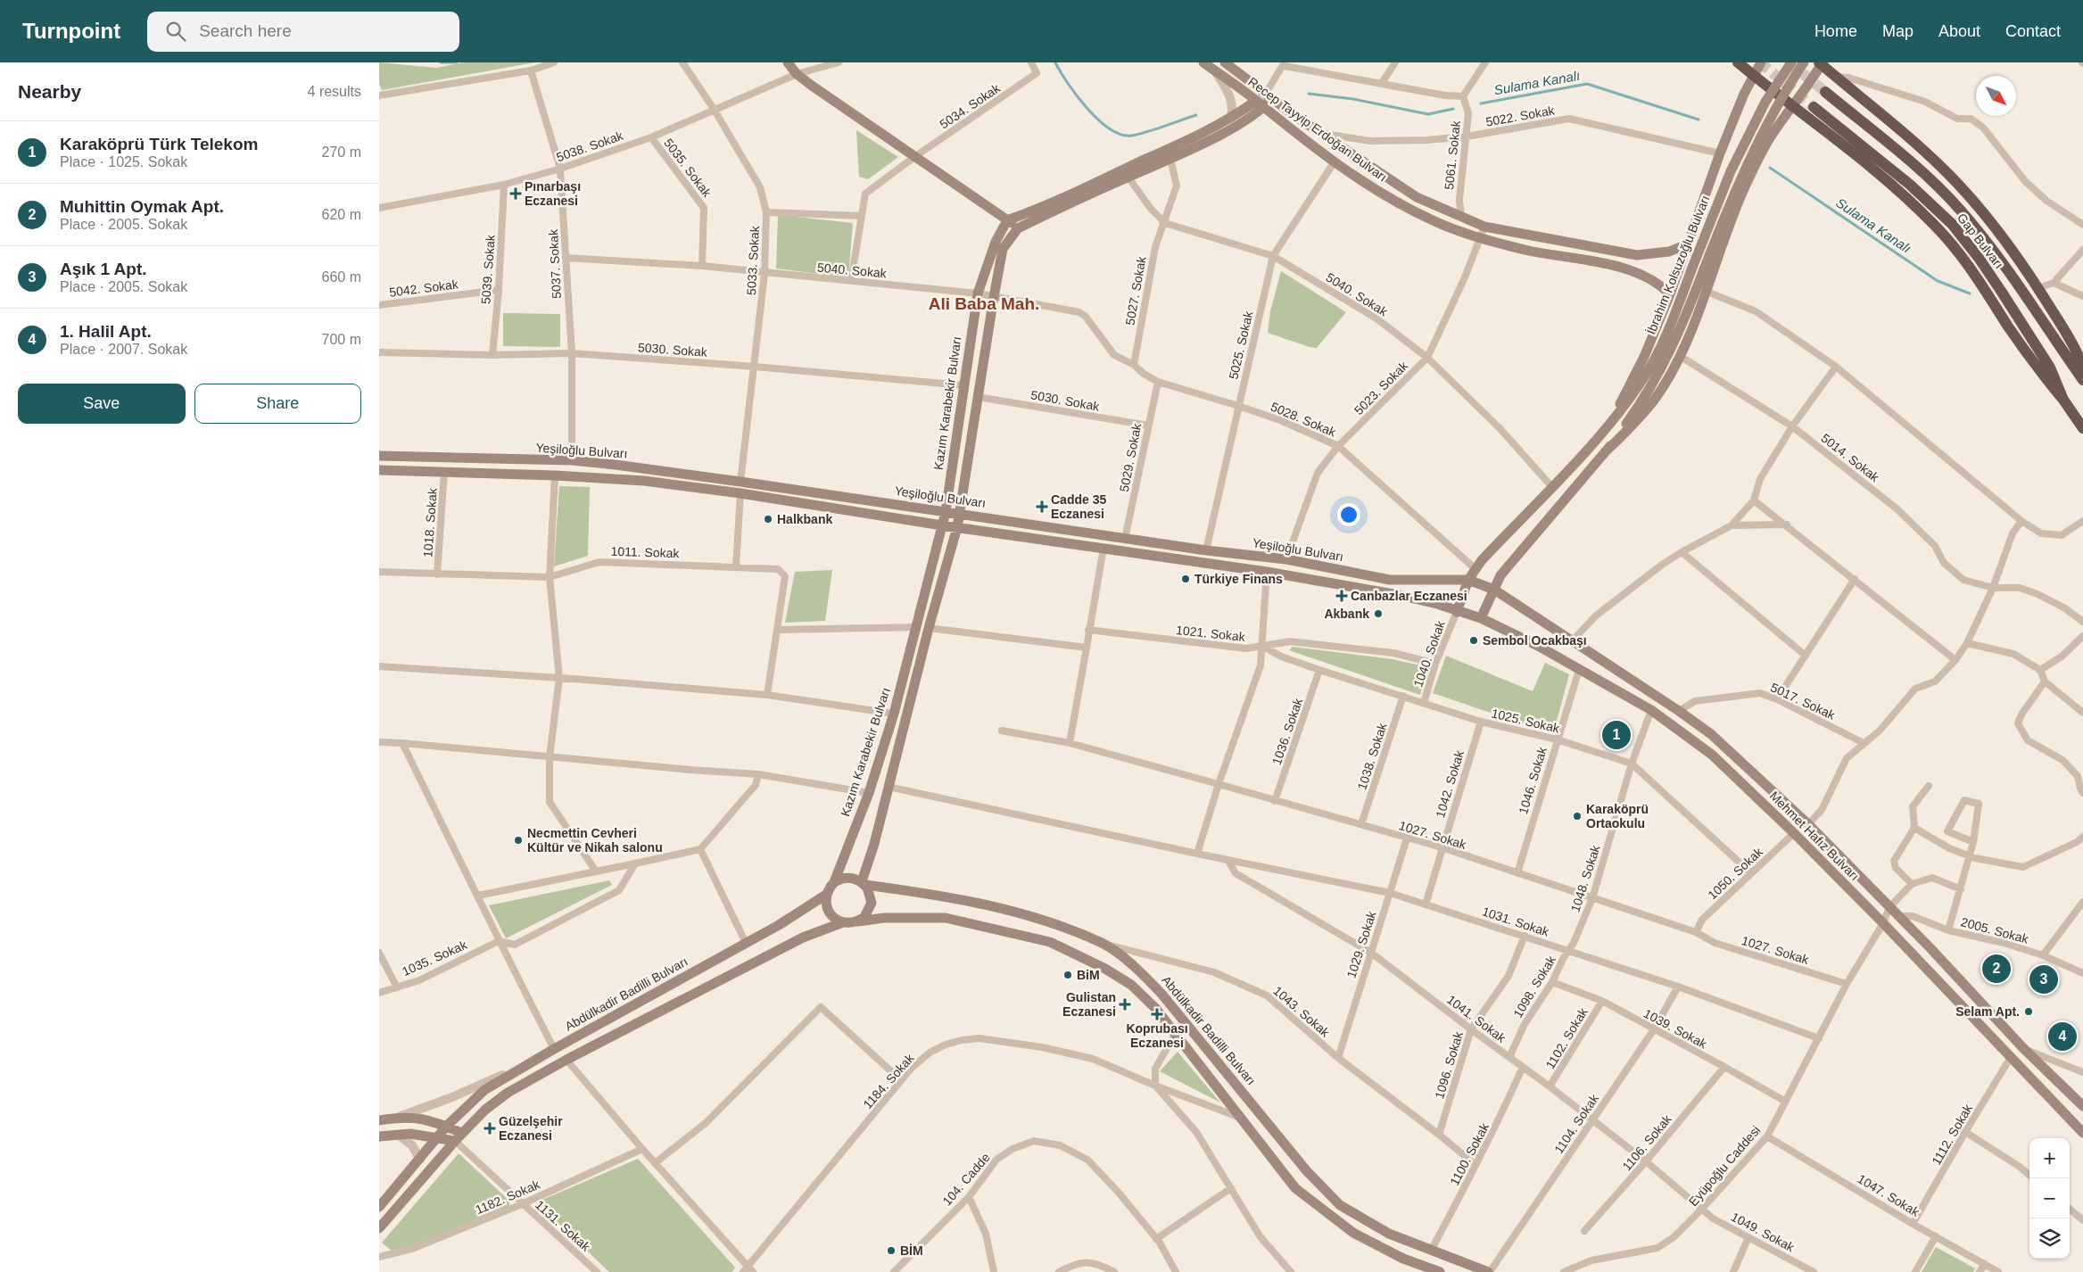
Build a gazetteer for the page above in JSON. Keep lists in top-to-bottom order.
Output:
{
  "streets": {
    "highway": ["Gap Bulvarı"],
    "main road": [
      "Recep Tayyip Erdoğan Bulvarı",
      "İbrahim Kolsuzoğlu Bulvarı",
      "Kazım Karabekir Bulvarı",
      "Yeşiloğlu Bulvarı",
      "Mehmet Hafız Bulvarı",
      "Abdülkadir Badilli Bulvarı"
    ],
    "street": [
      "5034. Sokak",
      "5022. Sokak",
      "5038. Sokak",
      "5061. Sokak",
      "5035. Sokak",
      "5033. Sokak",
      "5037. Sokak",
      "5039. Sokak",
      "5040. Sokak",
      "5042. Sokak",
      "5027. Sokak",
      "5025. Sokak",
      "5030. Sokak",
      "5023. Sokak",
      "5028. Sokak",
      "5029. Sokak",
      "5014. Sokak",
      "1018. Sokak",
      "1011. Sokak",
      "1021. Sokak",
      "1040. Sokak",
      "5017. Sokak",
      "1025. Sokak",
      "1036. Sokak",
      "1038. Sokak",
      "1046. Sokak",
      "1042. Sokak",
      "1027. Sokak",
      "1050. Sokak",
      "1048. Sokak",
      "1031. Sokak",
      "2005. Sokak",
      "1029. Sokak",
      "1035. Sokak",
      "1098. Sokak",
      "1043. Sokak",
      "1041. Sokak",
      "1039. Sokak",
      "1102. Sokak",
      "1096. Sokak",
      "1184. Sokak",
      "1104. Sokak",
      "1112. Sokak",
      "1106. Sokak",
      "1100. Sokak",
      "Eyüpoğlu Caddesi",
      "104. Cadde",
      "1047. Sokak",
      "1182. Sokak",
      "1131. Sokak",
      "1049. Sokak"
    ]
  },
  "crossings": [
    ["5034. Sokak", "5040. Sokak"],
    ["5022. Sokak", "Recep Tayyip Erdoğan Bulvarı"],
    ["5022. Sokak", "5061. Sokak"],
    ["Recep Tayyip Erdoğan Bulvarı", "5061. Sokak"],
    ["Recep Tayyip Erdoğan Bulvarı", "5025. Sokak"],
    ["Recep Tayyip Erdoğan Bulvarı", "5023. Sokak"],
    ["5038. Sokak", "5035. Sokak"],
    ["5038. Sokak", "5033. Sokak"],
    ["5038. Sokak", "5037. Sokak"],
    ["5038. Sokak", "5039. Sokak"],
    ["5035. Sokak", "5040. Sokak"],
    ["5033. Sokak", "5040. Sokak"],
    ["5033. Sokak", "5030. Sokak"],
    ["5033. Sokak", "Yeşiloğlu Bulvarı"],
    ["5037. Sokak", "5040. Sokak"],
    ["5037. Sokak", "5030. Sokak"],
    ["5037. Sokak", "Yeşiloğlu Bulvarı"],
    ["İbrahim Kolsuzoğlu Bulvarı", "5040. Sokak"],
    ["İbrahim Kolsuzoğlu Bulvarı", "5028. Sokak"],
    ["İbrahim Kolsuzoğlu Bulvarı", "Yeşiloğlu Bulvarı"],
    ["İbrahim Kolsuzoğlu Bulvarı", "1040. Sokak"],
    ["İbrahim Kolsuzoğlu Bulvarı", "Mehmet Hafız Bulvarı"],
    ["5039. Sokak", "5042. Sokak"],
    ["5039. Sokak", "5030. Sokak"],
    ["5040. Sokak", "5027. Sokak"],
    ["5040. Sokak", "5025. Sokak"],
    ["5040. Sokak", "5023. Sokak"],
    ["5040. Sokak", "Kazım Karabekir Bulvarı"],
    ["5040. Sokak", "5028. Sokak"],
    ["5027. Sokak", "5028. Sokak"],
    ["5025. Sokak", "5028. Sokak"],
    ["5025. Sokak", "Yeşiloğlu Bulvarı"],
    ["5030. Sokak", "Kazım Karabekir Bulvarı"],
    ["5030. Sokak", "5029. Sokak"],
    ["5023. Sokak", "5028. Sokak"],
    ["5023. Sokak", "Yeşiloğlu Bulvarı"],
    ["Kazım Karabekir Bulvarı", "Yeşiloğlu Bulvarı"],
    ["Kazım Karabekir Bulvarı", "Abdülkadir Badilli Bulvarı"],
    ["5028. Sokak", "5029. Sokak"],
    ["Yeşiloğlu Bulvarı", "5029. Sokak"],
    ["Yeşiloğlu Bulvarı", "Mehmet Hafız Bulvarı"],
    ["1018. Sokak", "1011. Sokak"],
    ["1021. Sokak", "1040. Sokak"],
    ["1021. Sokak", "1025. Sokak"],
    ["1040. Sokak", "1025. Sokak"],
    ["5017. Sokak", "Mehmet Hafız Bulvarı"],
    ["1025. Sokak", "1036. Sokak"],
    ["1025. Sokak", "1038. Sokak"],
    ["1025. Sokak", "1046. Sokak"],
    ["1025. Sokak", "1042. Sokak"],
    ["1025. Sokak", "1050. Sokak"],
    ["1025. Sokak", "1048. Sokak"],
    ["1036. Sokak", "1027. Sokak"],
    ["1038. Sokak", "1027. Sokak"],
    ["1046. Sokak", "1027. Sokak"],
    ["1046. Sokak", "Mehmet Hafız Bulvarı"],
    ["1042. Sokak", "1027. Sokak"],
    ["1042. Sokak", "1031. Sokak"],
    ["1027. Sokak", "1050. Sokak"],
    ["1027. Sokak", "1048. Sokak"],
    ["1027. Sokak", "1029. Sokak"],
    ["1027. Sokak", "Eyüpoğlu Caddesi"],
    ["Mehmet Hafız Bulvarı", "1050. Sokak"],
    ["Mehmet Hafız Bulvarı", "1048. Sokak"],
    ["Mehmet Hafız Bulvarı", "2005. Sokak"],
    ["Mehmet Hafız Bulvarı", "1112. Sokak"],
    ["Mehmet Hafız Bulvarı", "Eyüpoğlu Caddesi"],
    ["1048. Sokak", "1031. Sokak"],
    ["1048. Sokak", "1098. Sokak"],
    ["1031. Sokak", "1029. Sokak"],
    ["1031. Sokak", "1098. Sokak"],
    ["1031. Sokak", "1041. Sokak"],
    ["1031. Sokak", "1096. Sokak"],
    ["1031. Sokak", "1104. Sokak"],
    ["1031. Sokak", "Eyüpoğlu Caddesi"],
    ["1029. Sokak", "1043. Sokak"],
    ["1029. Sokak", "1041. Sokak"],
    ["1098. Sokak", "1041. Sokak"],
    ["1098. Sokak", "1039. Sokak"],
    ["Abdülkadir Badilli Bulvarı", "1043. Sokak"],
    ["Abdülkadir Badilli Bulvarı", "1104. Sokak"],
    ["Abdülkadir Badilli Bulvarı", "1100. Sokak"],
    ["1043. Sokak", "1096. Sokak"],
    ["1043. Sokak", "1100. Sokak"],
    ["1041. Sokak", "1102. Sokak"],
    ["1041. Sokak", "1096. Sokak"],
    ["1041. Sokak", "1104. Sokak"],
    ["1041. Sokak", "1106. Sokak"],
    ["1041. Sokak", "1100. Sokak"],
    ["1041. Sokak", "Eyüpoğlu Caddesi"],
    ["1041. Sokak", "1049. Sokak"],
    ["1039. Sokak", "1102. Sokak"],
    ["1039. Sokak", "1104. Sokak"],
    ["1039. Sokak", "1106. Sokak"],
    ["1039. Sokak", "Eyüpoğlu Caddesi"],
    ["1112. Sokak", "1047. Sokak"],
    ["Eyüpoğlu Caddesi", "1047. Sokak"],
    ["Eyüpoğlu Caddesi", "1049. Sokak"],
    ["1182. Sokak", "1131. Sokak"]
  ],
  "districts": ["Ali Baba Mah."],
  "water": ["Sulama Kanalı"],
  "places": {
    "health": [
      "Pınarbaşı Eczanesi",
      "Cadde 35 Eczanesi",
      "Canbazlar Eczanesi",
      "Gulistan Eczanesi",
      "Koprubası Eczanesi",
      "Güzelşehir Eczanesi"
    ],
    "other": [
      "Halkbank",
      "Türkiye Finans",
      "Akbank",
      "Sembol Ocakbaşı",
      "Karaköprü Ortaokulu",
      "Necmettin Cevheri Kültür ve Nikah salonu",
      "BiM",
      "Selam Apt.",
      "BİM"
    ]
  },
  "north": "bottom right",
  "page": {
    "header": "Turnpoint",
    "search": "Search here",
    "nav": [
      "Home",
      "Map",
      "About",
      "Contact"
    ],
    "heading": ["Nearby", "4 results"],
    "list": [
      {
        "mark": "1",
        "name": "Karaköprü Türk Telekom",
        "note": "Place · 1025. Sokak",
        "value": "270 m"
      },
      {
        "mark": "2",
        "name": "Muhittin Oymak Apt.",
        "note": "Place · 2005. Sokak",
        "value": "620 m"
      },
      {
        "mark": "3",
        "name": "Aşık 1 Apt.",
        "note": "Place · 2005. Sokak",
        "value": "660 m"
      },
      {
        "mark": "4",
        "name": "1. Halil Apt.",
        "note": "Place · 2007. Sokak",
        "value": "700 m"
      }
    ],
    "buttons": ["Save", "Share"],
    "pins": [
      "1",
      "2",
      "3",
      "4"
    ],
    "map_buttons": ["+", "−"]
  }
}
